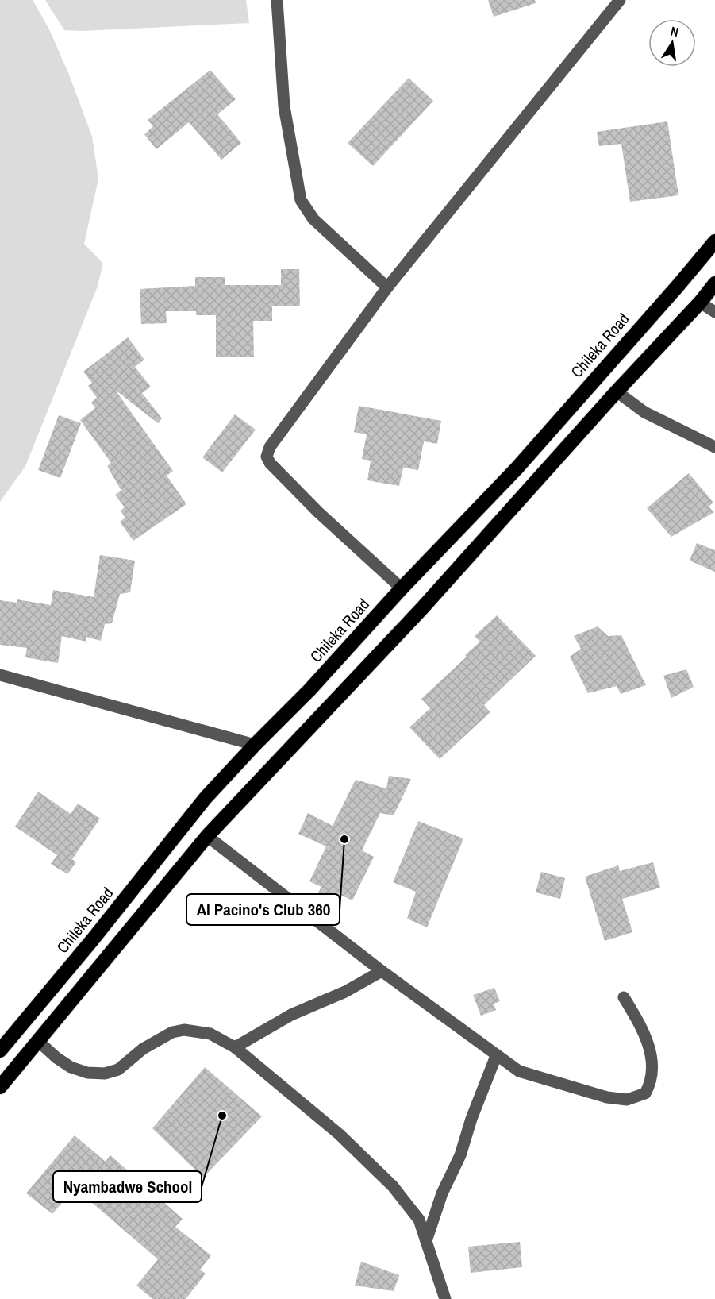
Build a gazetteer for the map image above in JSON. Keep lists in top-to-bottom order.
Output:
{
  "streets": {
    "highway": ["Chileka Road"]
  },
  "places": ["Al Pacino's Club 360", "Nyambadwe School"],
  "north": "top"
}
